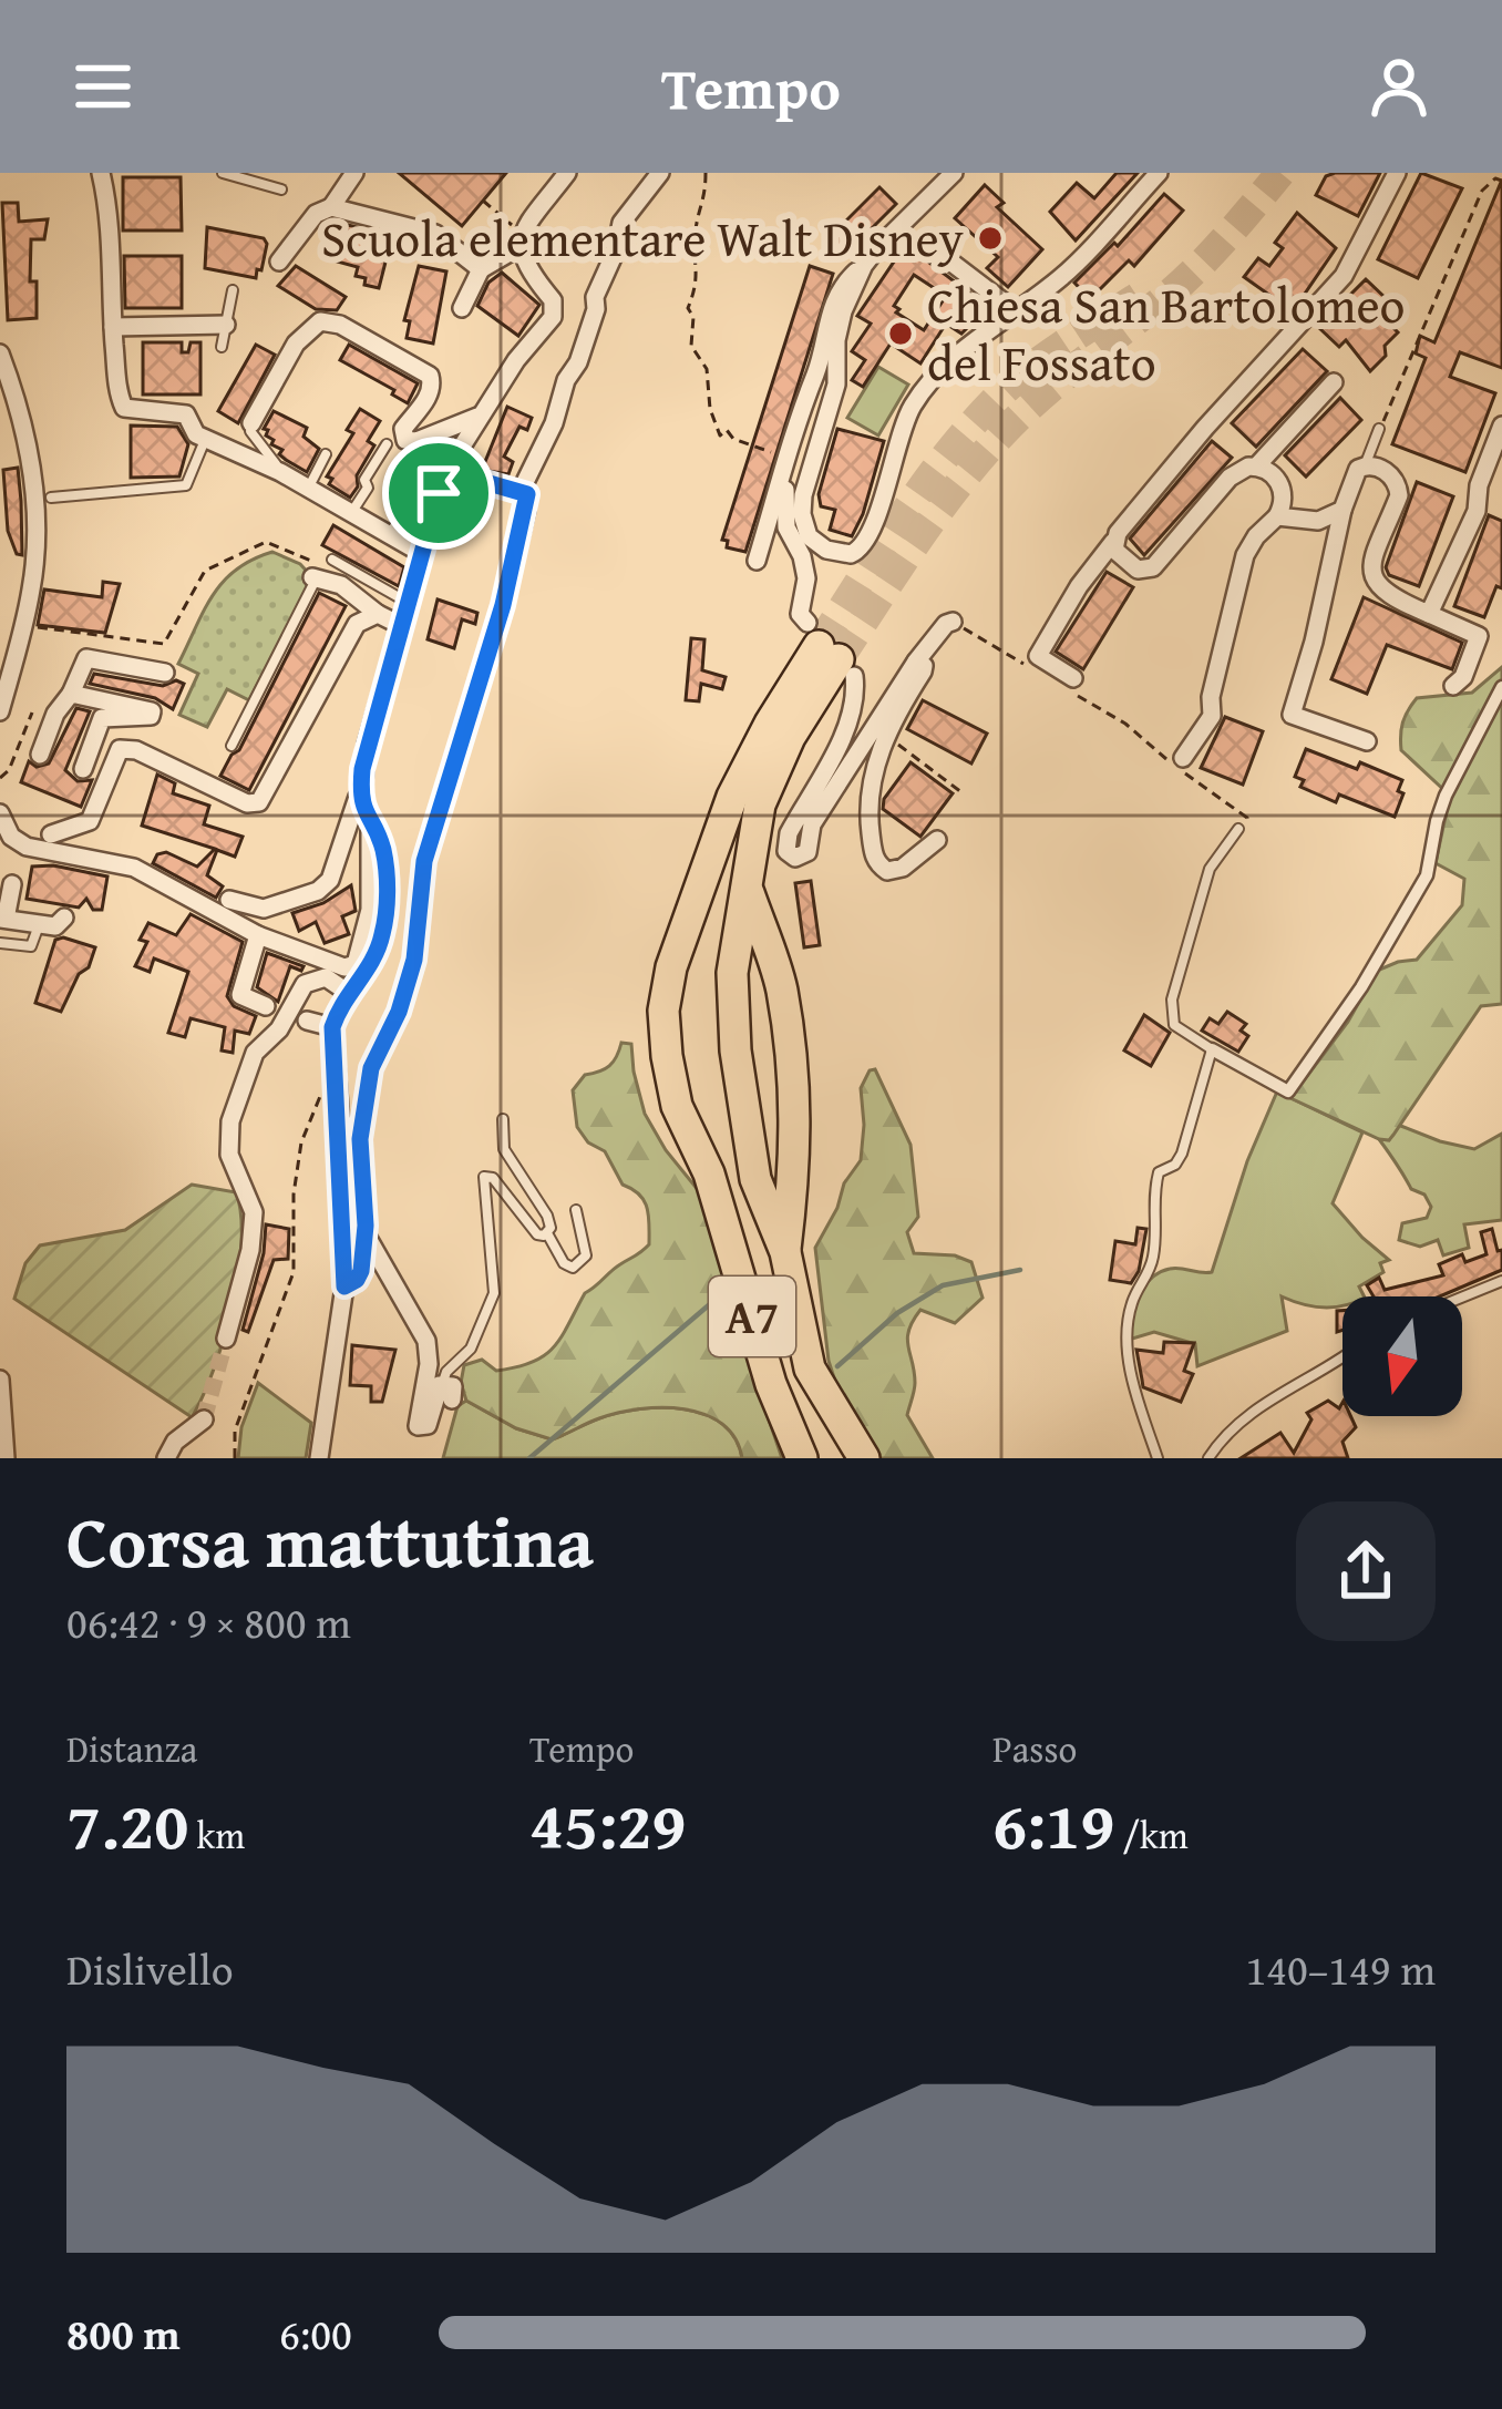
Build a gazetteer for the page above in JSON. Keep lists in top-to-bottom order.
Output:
{
  "streets": {
    "highway": ["A7"]
  },
  "places": ["Scuola elementare Walt Disney", "Chiesa San Bartolomeo del Fossato"],
  "north": "bottom",
  "page": {
    "header": "Tempo",
    "heading": ["Corsa mattutina", "06:42 · 9 × 800 m"],
    "stats": [
      ["Distanza", "7.20 km"],
      ["Tempo", "45:29"],
      ["Passo", "6:19 /km"]
    ],
    "chart": ["Dislivello", "140–149 m"],
    "list": [
      {
        "name": "800 m",
        "note": "6:00"
      }
    ]
  }
}
